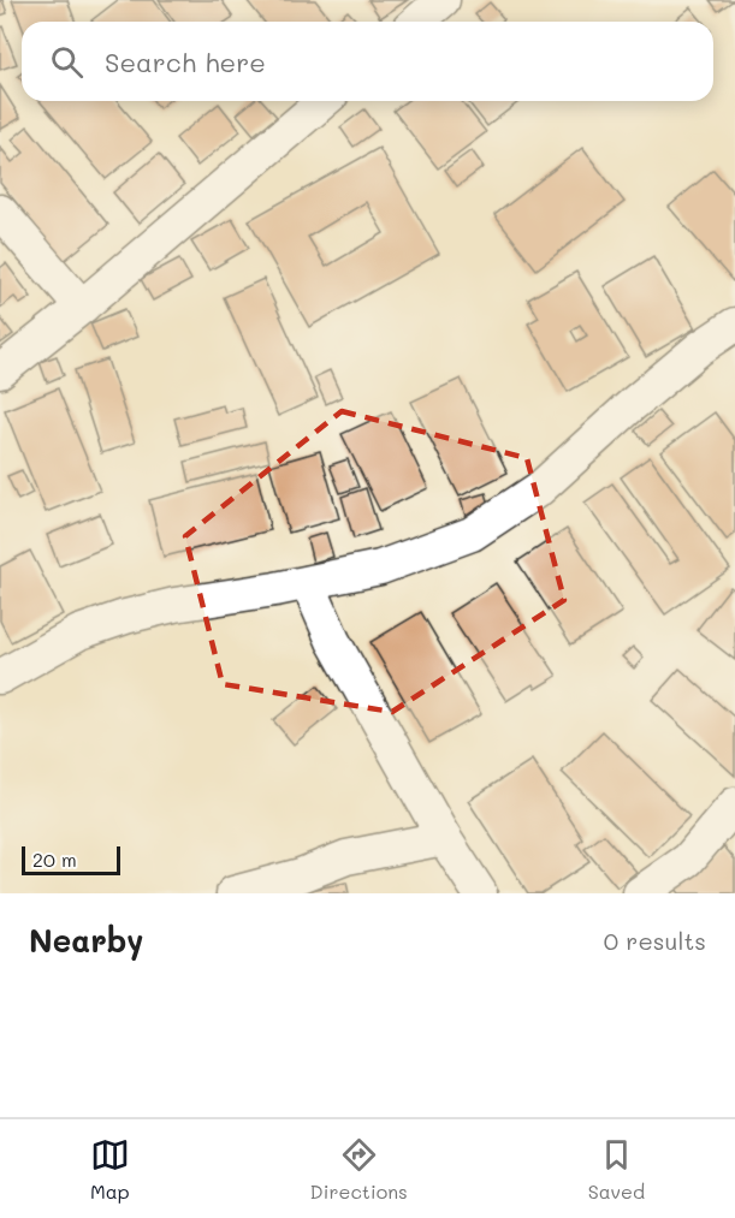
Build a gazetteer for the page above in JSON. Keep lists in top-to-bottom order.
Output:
{
  "scale_bar": "20 m",
  "page": {
    "search": "Search here",
    "scale": "20 m",
    "heading": ["Nearby", "0 results"],
    "nav": ["Map", "Directions", "Saved"]
  }
}
